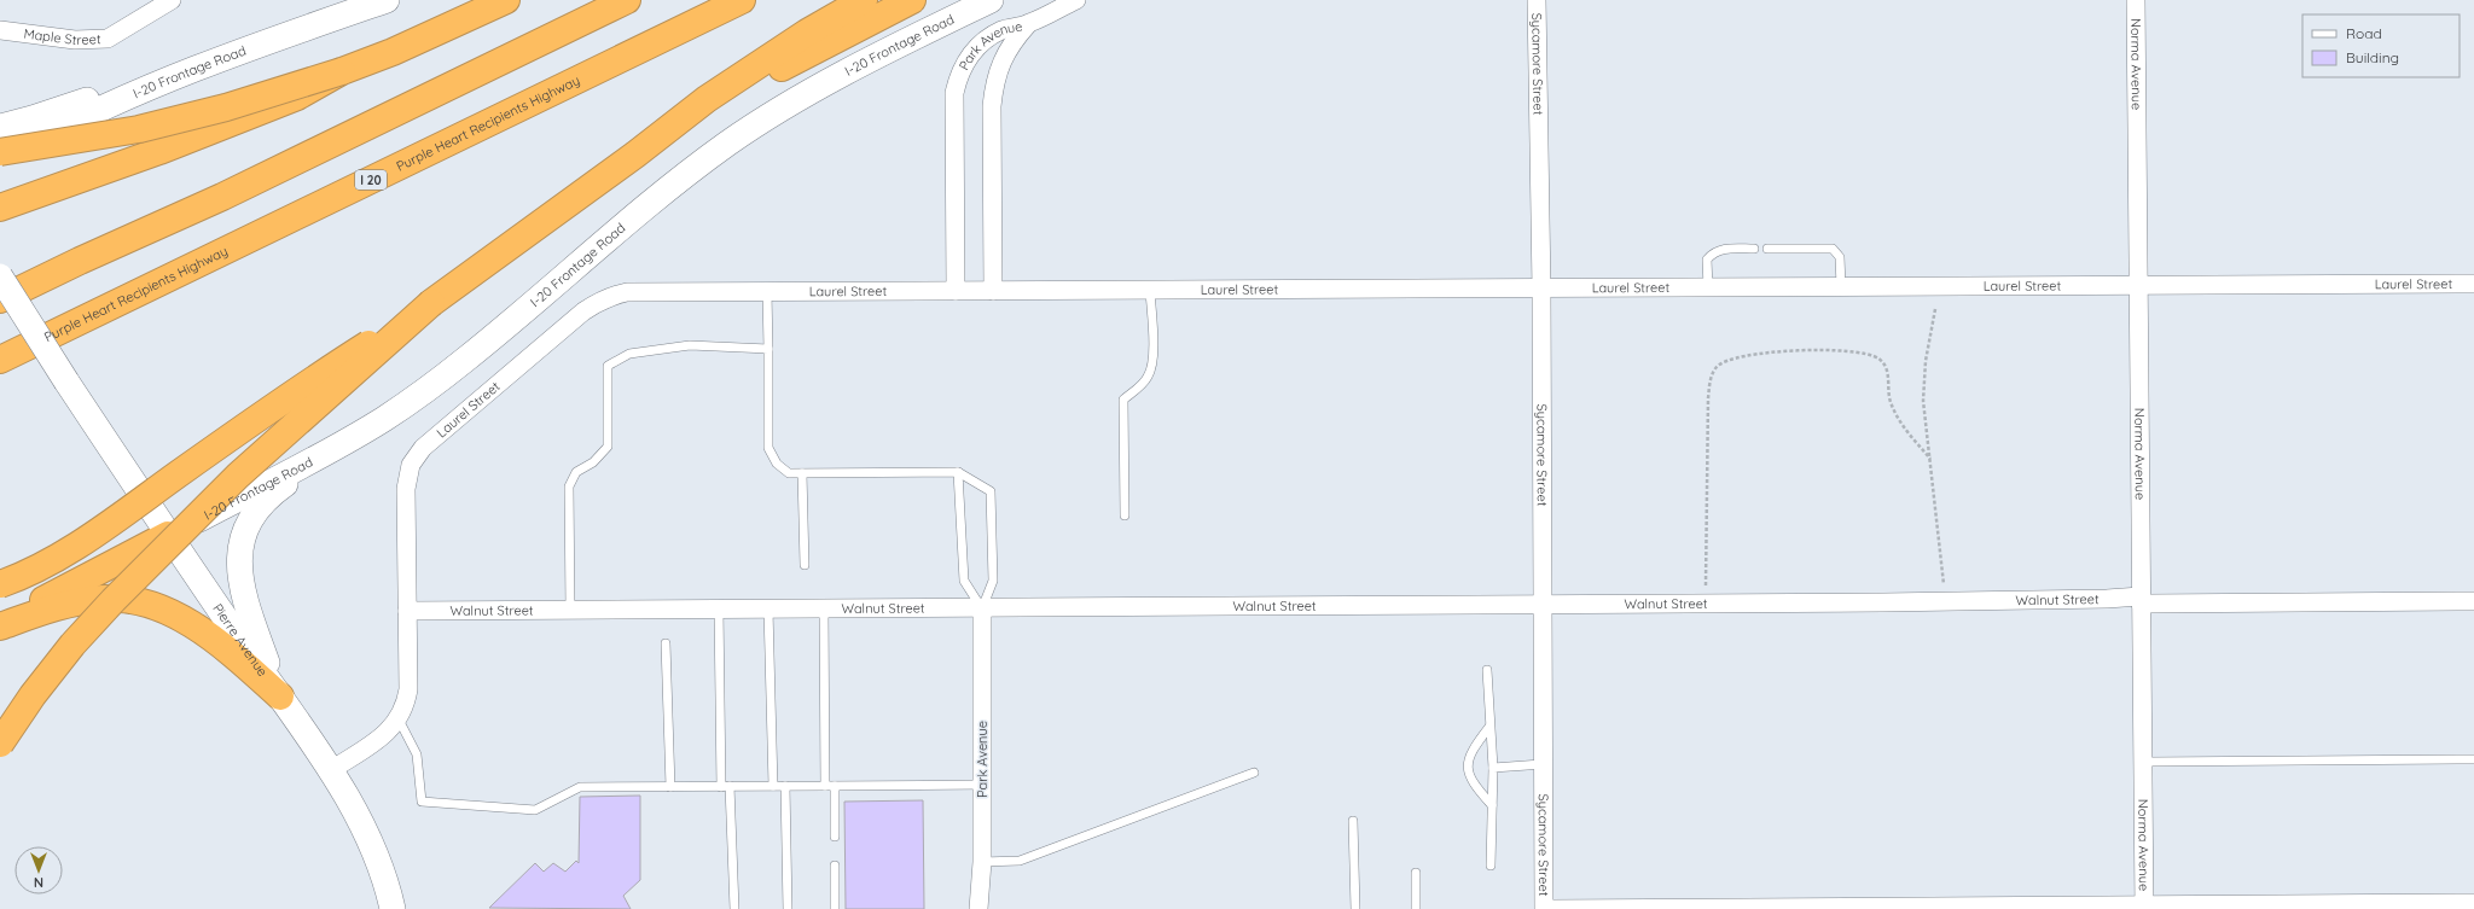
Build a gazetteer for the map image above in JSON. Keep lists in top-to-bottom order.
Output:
{
  "streets": {
    "highway": ["Purple Heart Recipients Highway", "I 20"],
    "main road": ["I-20 Frontage Road", "Pierre Avenue"],
    "street": [
      "Maple Street",
      "Park Avenue",
      "Sycamore Street",
      "Norma Avenue",
      "Laurel Street",
      "Walnut Street"
    ]
  },
  "crossings": [
    ["I-20 Frontage Road", "Pierre Avenue"],
    ["Park Avenue", "Laurel Street"],
    ["Park Avenue", "Walnut Street"],
    ["Sycamore Street", "Laurel Street"],
    ["Sycamore Street", "Walnut Street"],
    ["Norma Avenue", "Laurel Street"],
    ["Norma Avenue", "Walnut Street"],
    ["Laurel Street", "Walnut Street"],
    ["Laurel Street", "Pierre Avenue"]
  ],
  "legend": ["Road", "Building"],
  "north": "bottom"
}
